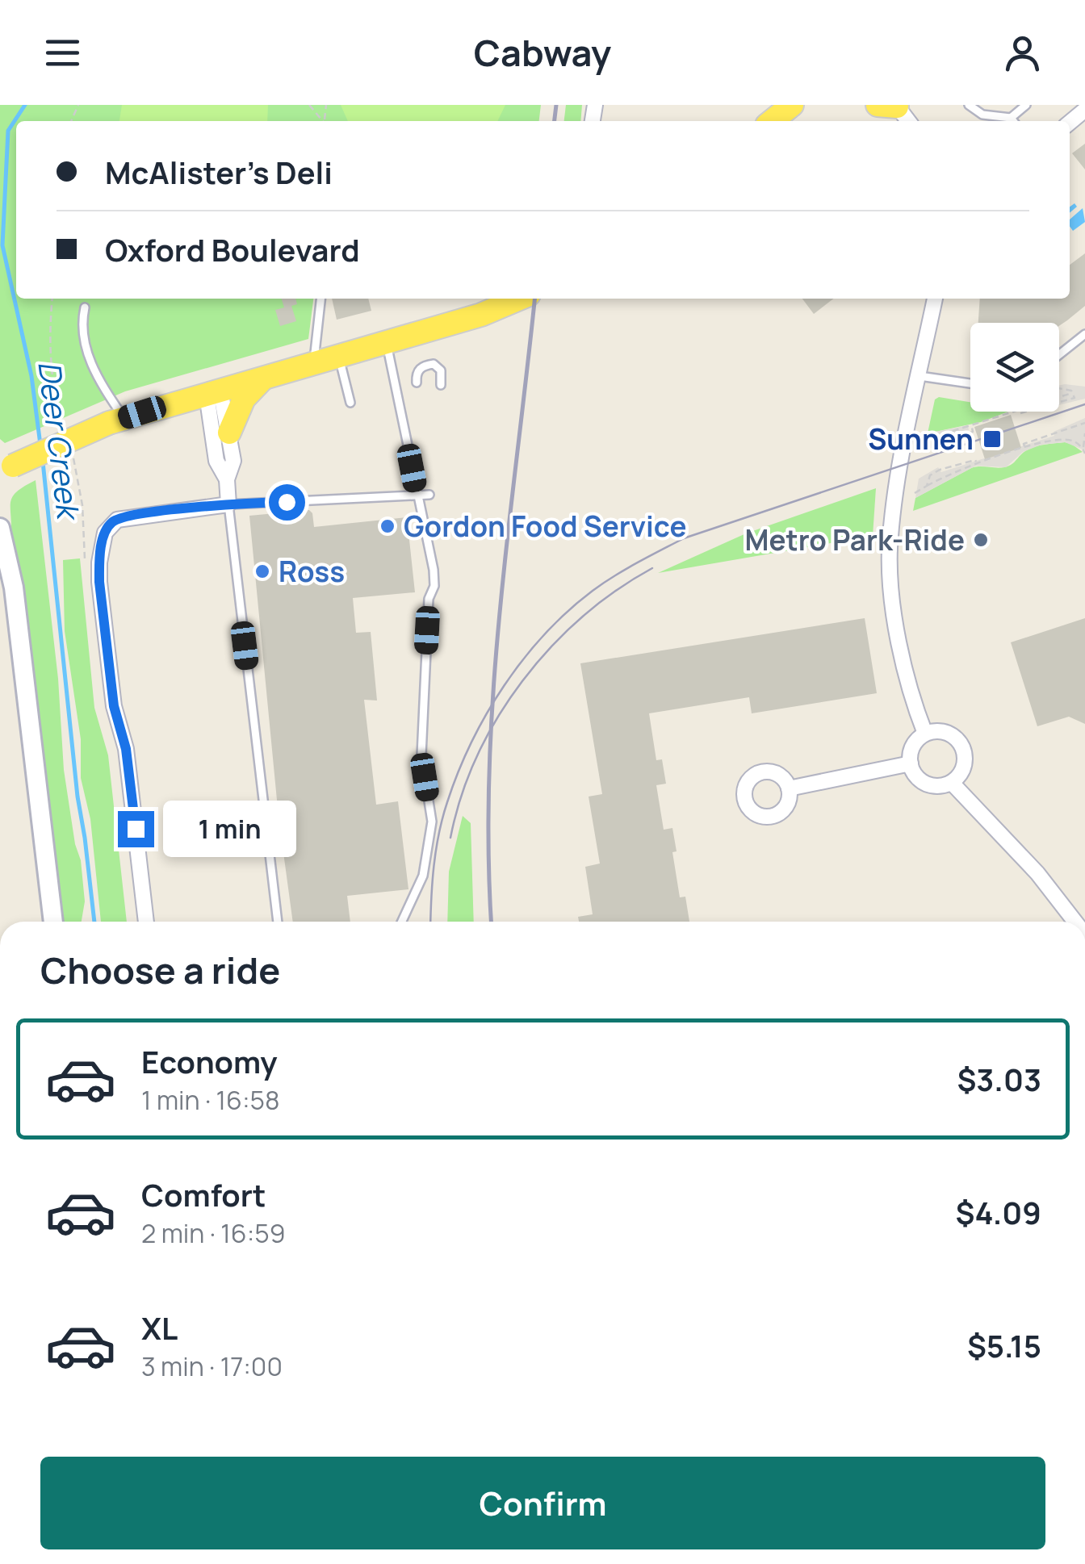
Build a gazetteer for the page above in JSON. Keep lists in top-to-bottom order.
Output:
{
  "water": ["Deer Creek"],
  "places": {
    "transit": ["Sunnen"],
    "other": ["Gordon Food Service", "Metro Park-Ride", "Ross"]
  },
  "page": {
    "header": "Cabway",
    "banner": ["McAlister's Deli", "Oxford Boulevard"],
    "bubble": "1 min",
    "heading": "Choose a ride",
    "list": [
      {
        "name": "Economy",
        "note": "1 min · 16:58",
        "value": "$3.03"
      },
      {
        "name": "Comfort",
        "note": "2 min · 16:59",
        "value": "$4.09"
      },
      {
        "name": "XL",
        "note": "3 min · 17:00",
        "value": "$5.15"
      }
    ],
    "buttons": "Confirm"
  }
}
